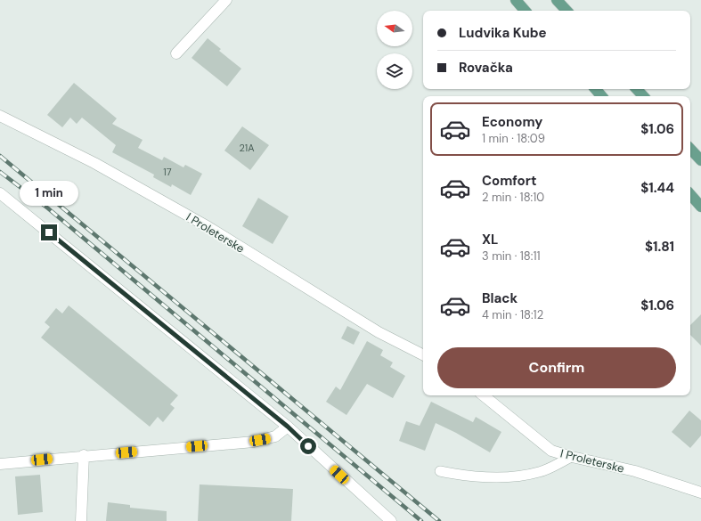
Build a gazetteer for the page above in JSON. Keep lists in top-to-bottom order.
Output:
{
  "streets": {
    "street": ["I Proleterske"]
  },
  "house_numbers": ["21A", "17"],
  "north": "left",
  "page": {
    "banner": ["Ludvika Kube", "Rovačka"],
    "list": [
      {
        "name": "Economy",
        "note": "1 min · 18:09",
        "value": "$1.06"
      },
      {
        "name": "Comfort",
        "note": "2 min · 18:10",
        "value": "$1.44"
      },
      {
        "name": "XL",
        "note": "3 min · 18:11",
        "value": "$1.81"
      },
      {
        "name": "Black",
        "note": "4 min · 18:12",
        "value": "$1.06"
      }
    ],
    "bubble": "1 min",
    "buttons": "Confirm"
  }
}
